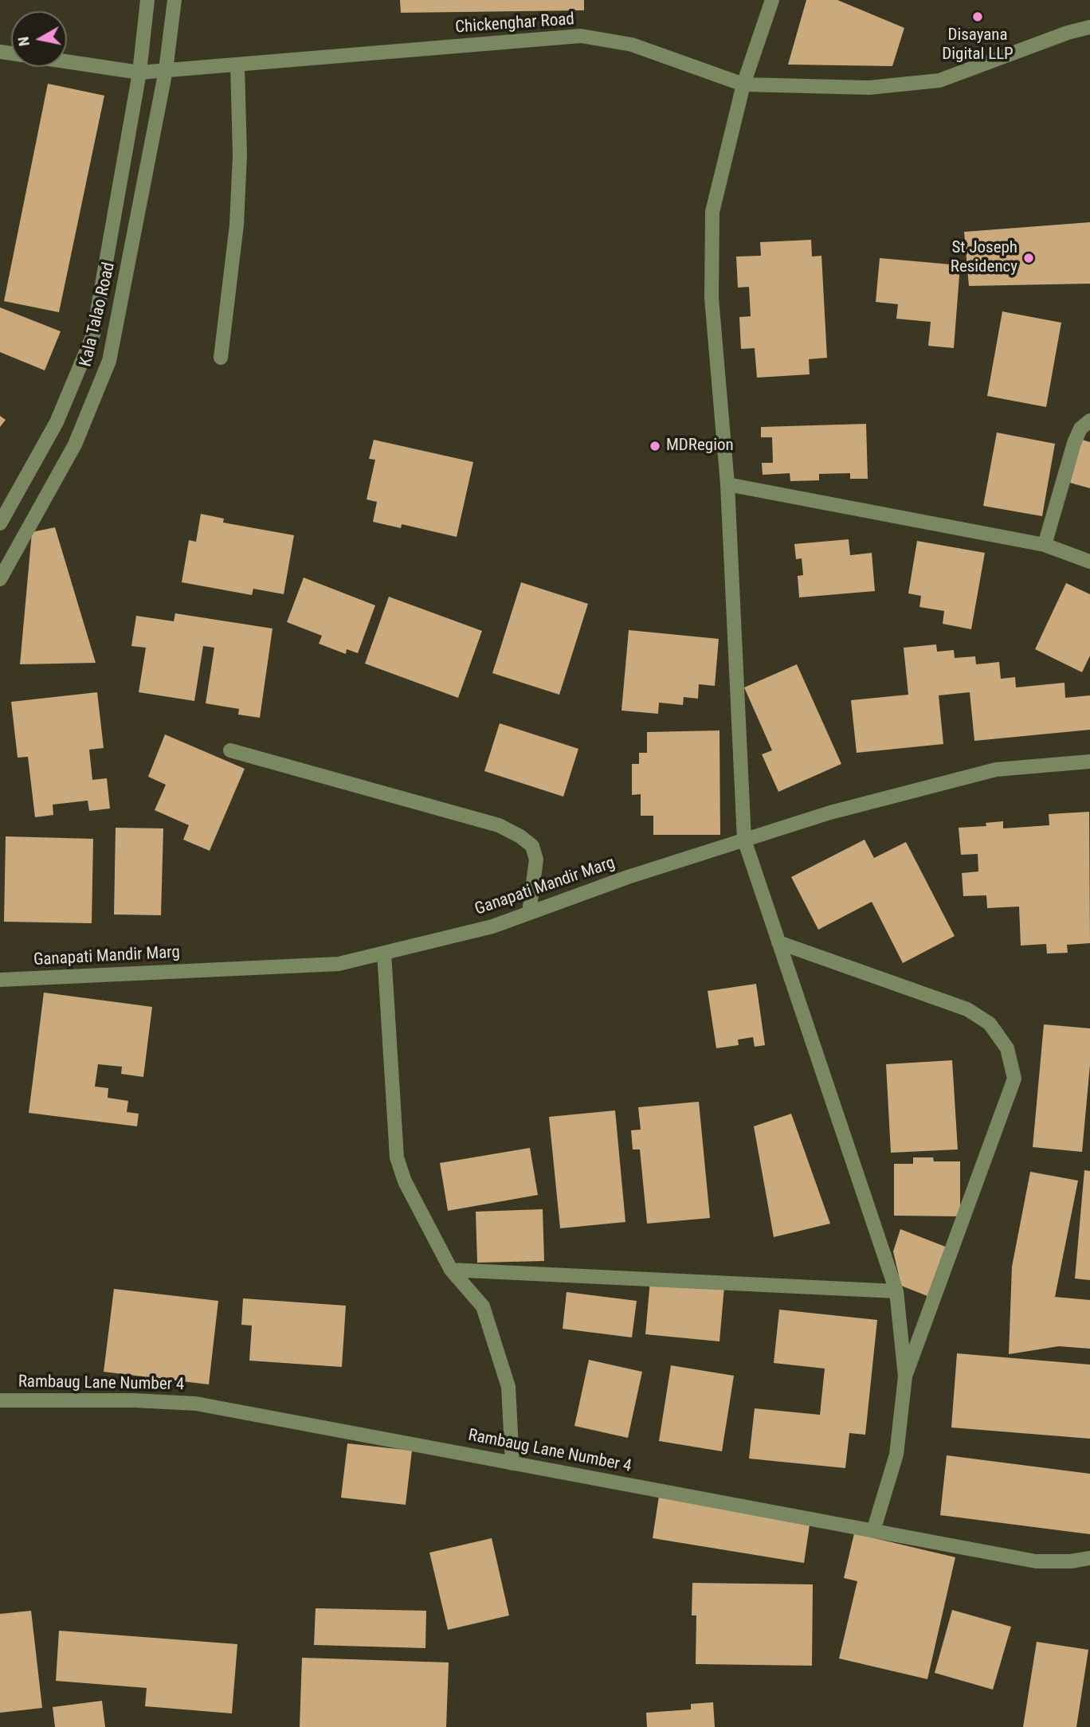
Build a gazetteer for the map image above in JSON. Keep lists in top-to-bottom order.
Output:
{
  "streets": {
    "street": [
      "Chickenghar Road",
      "Kala Talao Road",
      "Ganapati Mandir Marg",
      "Rambaug Lane Number 4"
    ]
  },
  "crossings": [
    ["Chickenghar Road", "Kala Talao Road"]
  ],
  "places": ["Disayana Digital LLP", "St Joseph Residency", "MDRegion"],
  "north": "left"
}
